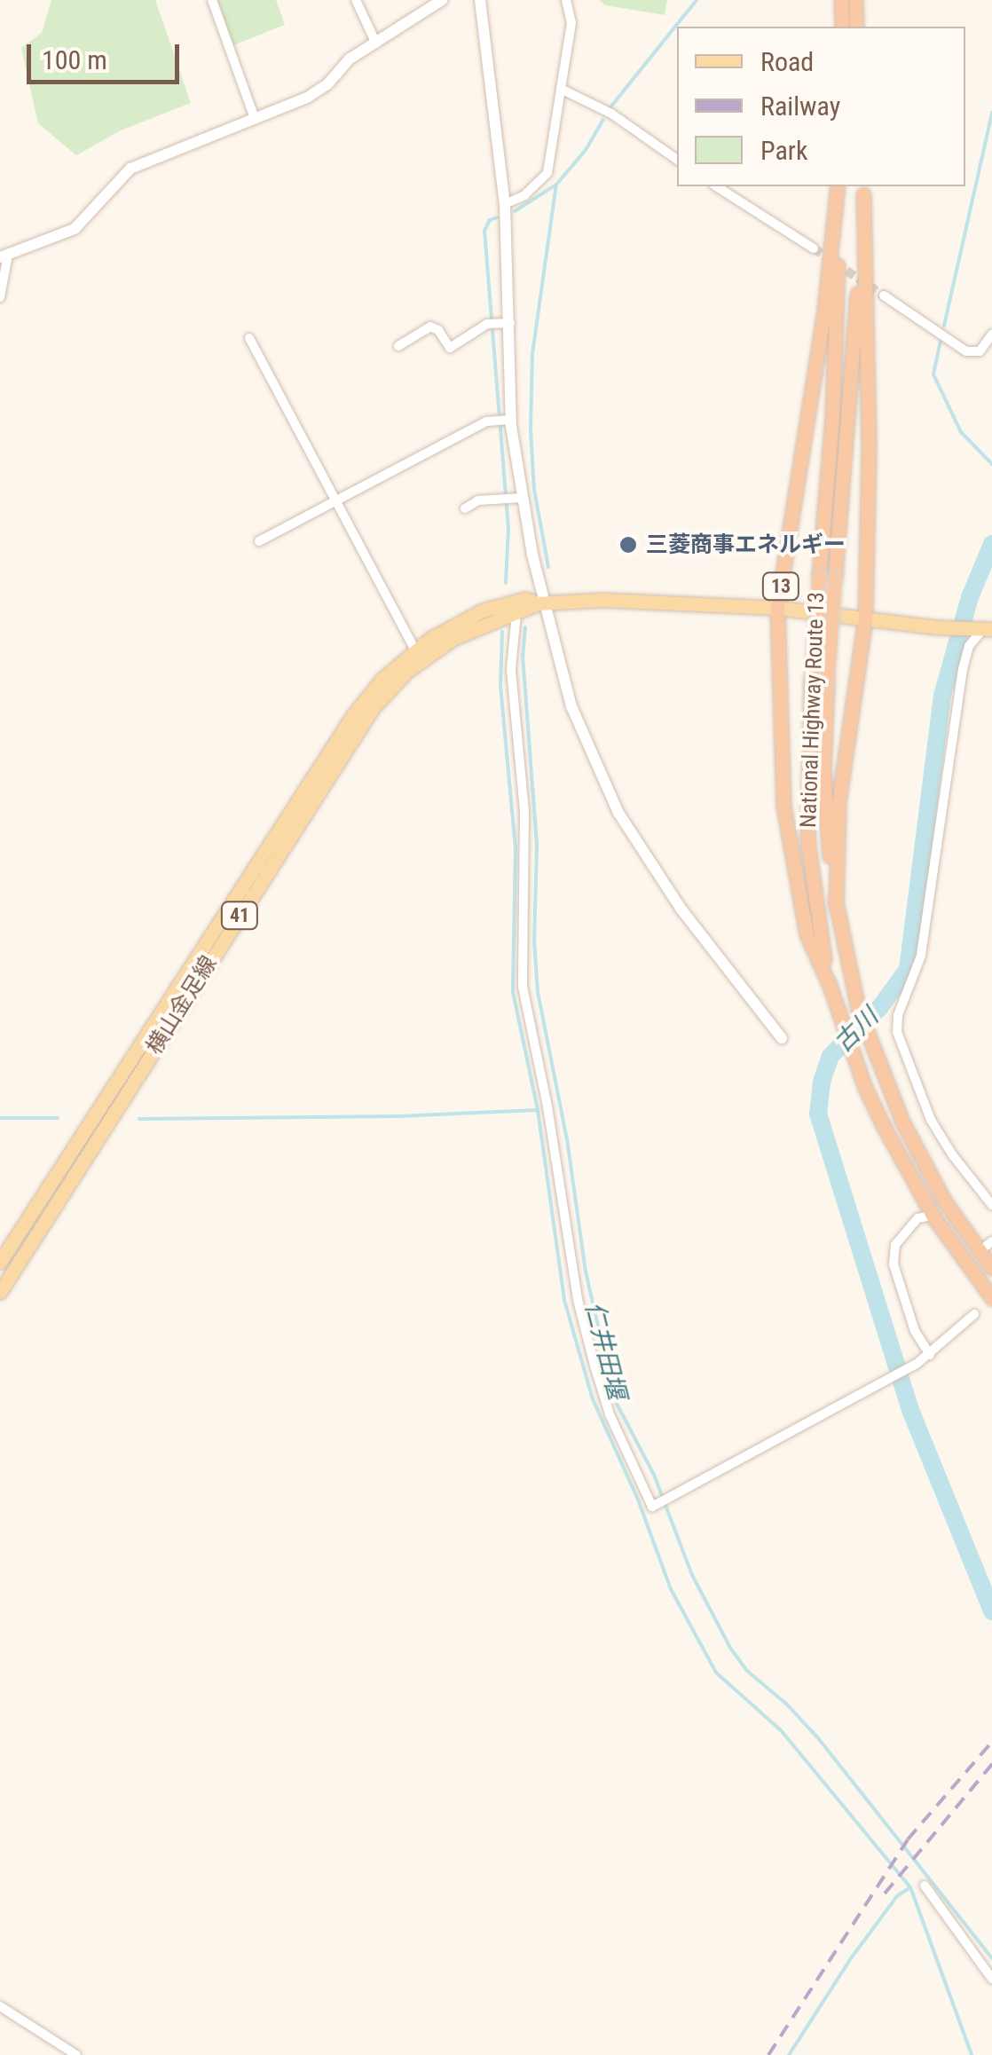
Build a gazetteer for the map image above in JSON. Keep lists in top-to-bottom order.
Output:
{
  "streets": {
    "highway": ["13", "National Highway Route 13"],
    "main road": ["41", "横山金足線"]
  },
  "crossings": [
    ["13", "National Highway Route 13"],
    ["13", "41"],
    ["13", "横山金足線"],
    ["41", "横山金足線"]
  ],
  "water": ["古川", "仁井田堰"],
  "places": ["三菱商事エネルギー"],
  "legend": ["Road", "Railway", "Park"],
  "scale_bar": "100 m"
}
